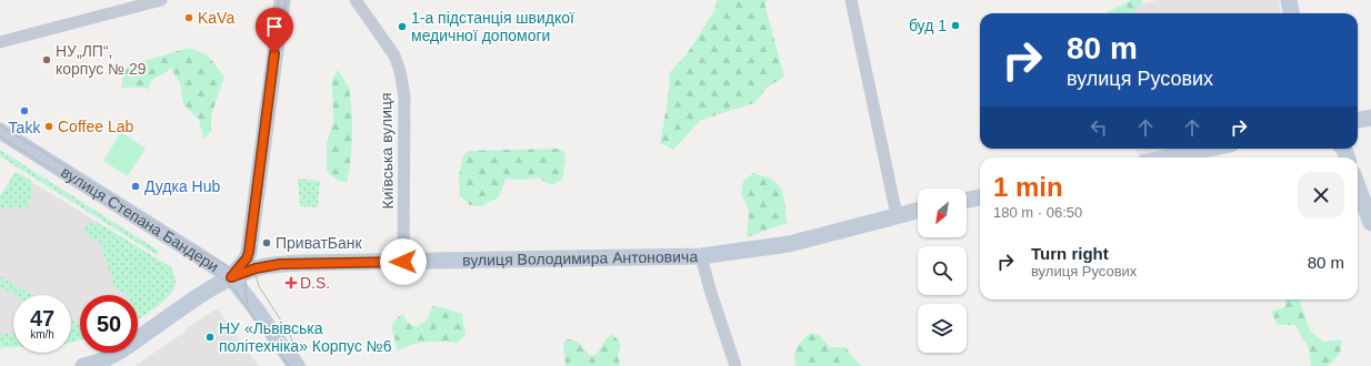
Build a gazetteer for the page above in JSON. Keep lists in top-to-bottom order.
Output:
{
  "streets": {
    "main road": ["вулиця Степана Бандери", "вулиця Володимира Антоновича"],
    "street": ["Київська вулиця"]
  },
  "crossings": [
    ["Київська вулиця", "вулиця Володимира Антоновича"],
    ["вулиця Степана Бандери", "вулиця Володимира Антоновича"]
  ],
  "places": {
    "other": [
      "KaVa",
      "буд 1",
      "1-а підстанція швидкої медичної допомоги",
      "НУ„ЛП“, корпус № 29",
      "Takk",
      "Coffee Lab",
      "Дудка Hub",
      "ПриватБанк",
      "НУ «Львівська політехніка» Корпус №6"
    ],
    "health": ["D.S."]
  },
  "north": "bottom left",
  "page": {
    "turn": ["80 m", "вулиця Русових"],
    "heading": ["1 min", "180 m · 06:50"],
    "list": [
      {
        "name": "Turn right",
        "note": "вулиця Русових",
        "value": "80 m"
      }
    ],
    "speed": "47 km/h",
    "limit": "50"
  }
}
